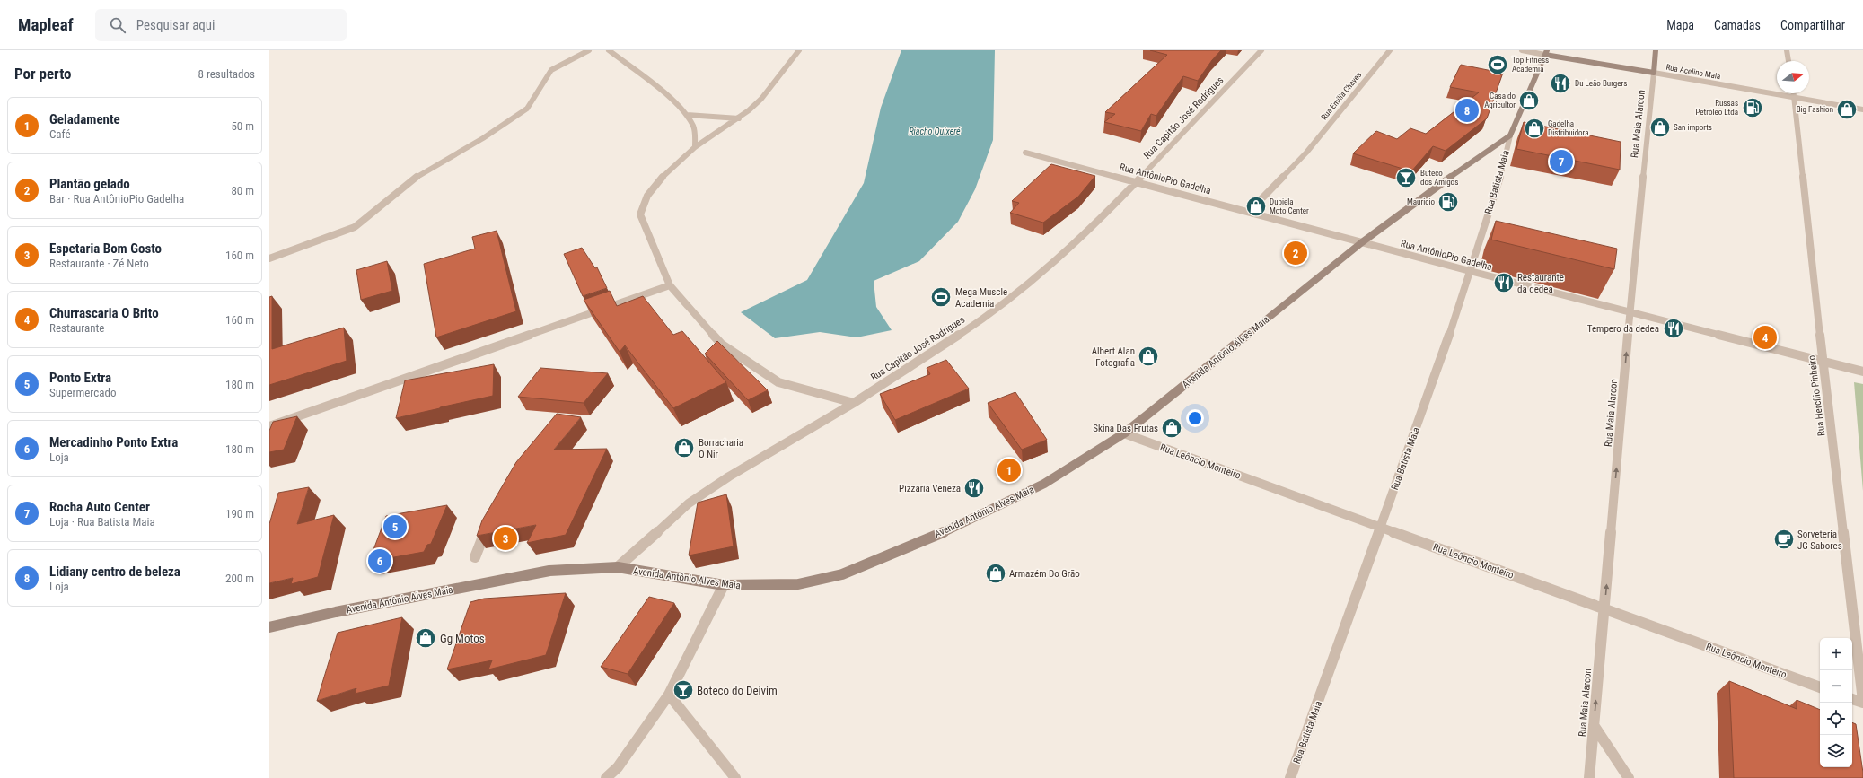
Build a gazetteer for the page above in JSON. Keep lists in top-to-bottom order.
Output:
{
  "streets": {
    "main road": ["Rua Acelino Maia", "Rua Maia Alarcon", "Avenida Antônio Alves Maia"],
    "street": [
      "Rua Emília Chaves",
      "Rua Capitão José Rodrigues",
      "Rua AntônioPio Gadelha",
      "Rua Batista Maia",
      "Rua Hercílio Pinheiro",
      "Rua Leôncio Monteiro"
    ]
  },
  "crossings": [
    ["Rua Acelino Maia", "Rua Maia Alarcon"],
    ["Rua Acelino Maia", "Rua Hercílio Pinheiro"],
    ["Rua Emília Chaves", "Rua AntônioPio Gadelha"],
    ["Rua Capitão José Rodrigues", "Rua AntônioPio Gadelha"],
    ["Rua Capitão José Rodrigues", "Avenida Antônio Alves Maia"],
    ["Rua Maia Alarcon", "Rua AntônioPio Gadelha"],
    ["Rua Maia Alarcon", "Rua Leôncio Monteiro"],
    ["Rua AntônioPio Gadelha", "Rua Batista Maia"],
    ["Rua AntônioPio Gadelha", "Avenida Antônio Alves Maia"],
    ["Rua AntônioPio Gadelha", "Rua Hercílio Pinheiro"],
    ["Rua Batista Maia", "Avenida Antônio Alves Maia"],
    ["Rua Batista Maia", "Rua Leôncio Monteiro"],
    ["Avenida Antônio Alves Maia", "Rua Leôncio Monteiro"]
  ],
  "one_way": ["Rua Maia Alarcon"],
  "water": ["Riacho Quixeré"],
  "places": {
    "sports": ["Top Fitness Academia", "Mega Muscle Academia"],
    "restaurant": [
      "Du Leão Burgers",
      "Restaurante da dedea",
      "Tempero da dedea",
      "Pizzaria Veneza"
    ],
    "shop": [
      "Casa do Agricultor",
      "Big Fashion",
      "San imports",
      "Gadelha Distribuidora",
      "Dubiela Moto Center",
      "Albert Alan Fotografia",
      "Skina Das Frutas",
      "Borracharia O Nir",
      "Armazém Do Grão",
      "Gg Motos"
    ],
    "fuel station": ["Russas Petróleo Ltda", "Mauricio"],
    "bar": ["Buteco dos Amigos", "Boteco do Deivim"],
    "cafe": ["Sorveteria JG Sabores"]
  },
  "north": "right",
  "page": {
    "header": "Mapleaf",
    "search": "Pesquisar aqui",
    "nav": ["Mapa", "Camadas", "Compartilhar"],
    "heading": ["Por perto", "8 resultados"],
    "list": [
      {
        "mark": "1",
        "name": "Geladamente",
        "note": "Café",
        "value": "50 m"
      },
      {
        "mark": "2",
        "name": "Plantão gelado",
        "note": "Bar · Rua AntônioPio Gadelha",
        "value": "80 m"
      },
      {
        "mark": "3",
        "name": "Espetaria Bom Gosto",
        "note": "Restaurante · Zé Neto",
        "value": "160 m"
      },
      {
        "mark": "4",
        "name": "Churrascaria O Brito",
        "note": "Restaurante",
        "value": "160 m"
      },
      {
        "mark": "5",
        "name": "Ponto Extra",
        "note": "Supermercado",
        "value": "180 m"
      },
      {
        "mark": "6",
        "name": "Mercadinho Ponto Extra",
        "note": "Loja",
        "value": "180 m"
      },
      {
        "mark": "7",
        "name": "Rocha Auto Center",
        "note": "Loja · Rua Batista Maia",
        "value": "190 m"
      },
      {
        "mark": "8",
        "name": "Lidiany centro de beleza",
        "note": "Loja",
        "value": "200 m"
      }
    ],
    "pins": [
      "8",
      "7",
      "2",
      "4",
      "1",
      "5",
      "3",
      "6"
    ],
    "map_buttons": ["+", "−"]
  }
}
